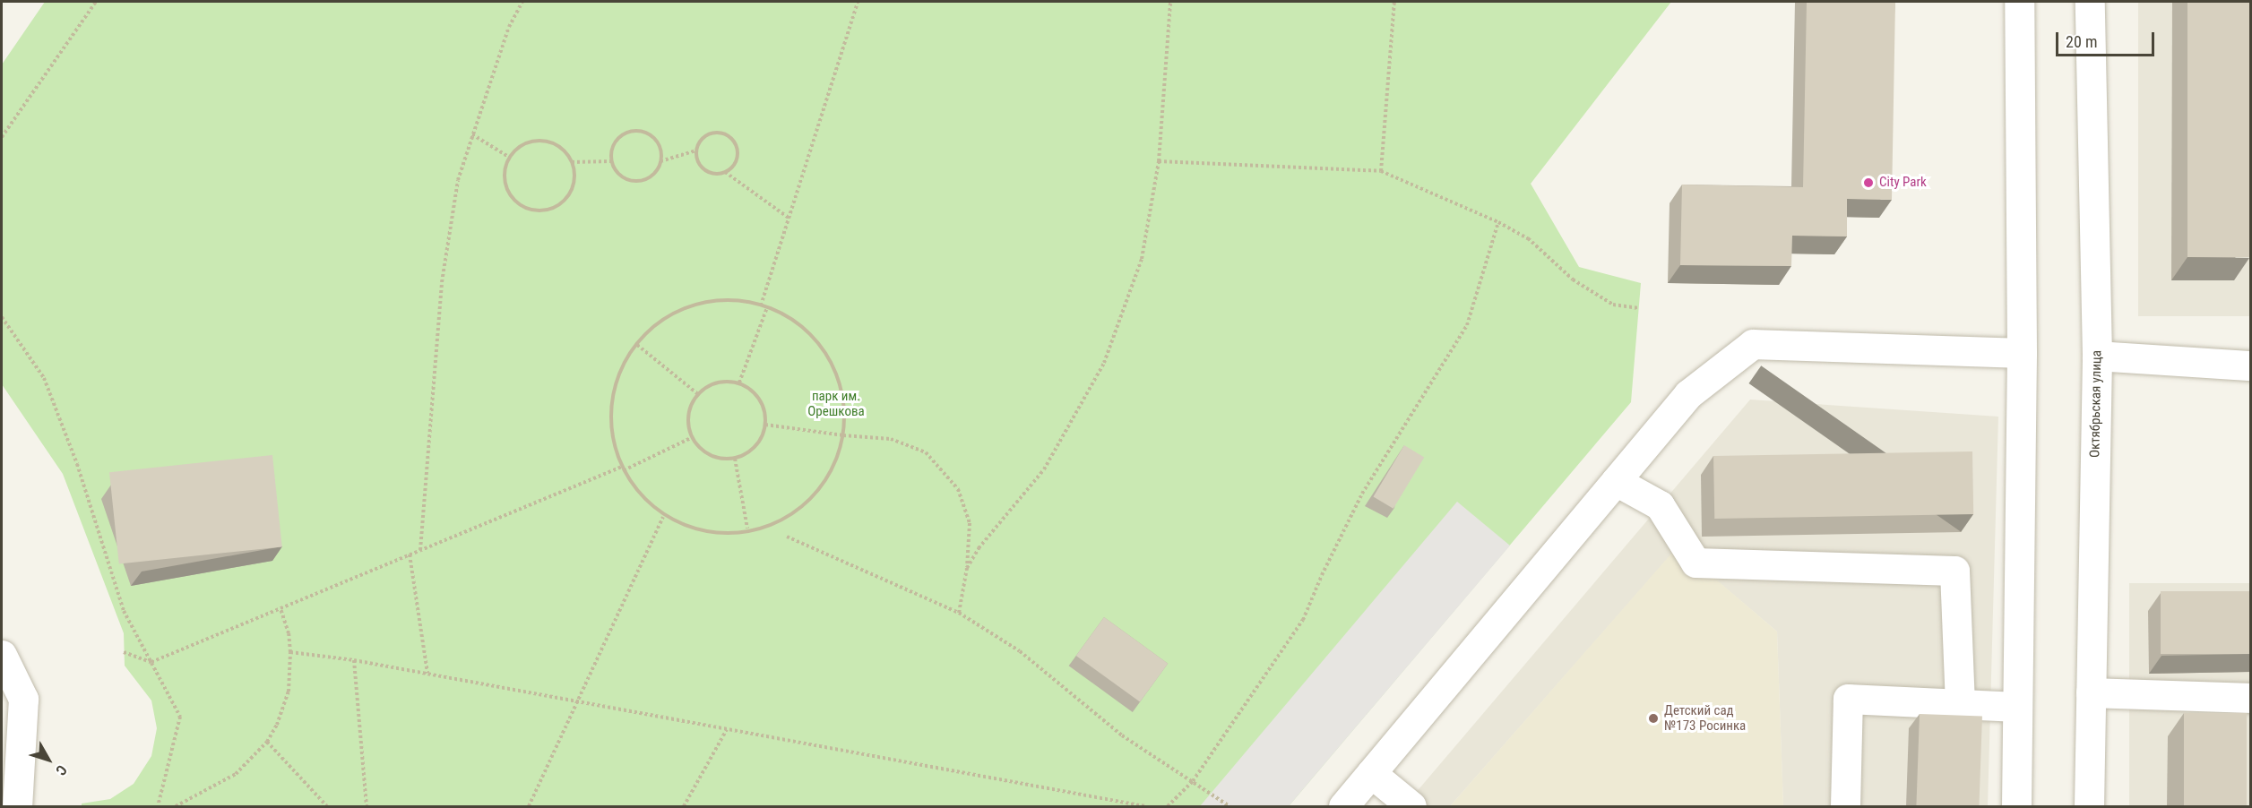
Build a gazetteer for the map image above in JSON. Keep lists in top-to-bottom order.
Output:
{
  "streets": {
    "street": ["Октябрьская улица"]
  },
  "parks": ["парк им. Орешкова"],
  "places": ["City Park", "Детский сад №173 Росинка"],
  "scale_bar": "20 m",
  "north": "bottom right"
}
